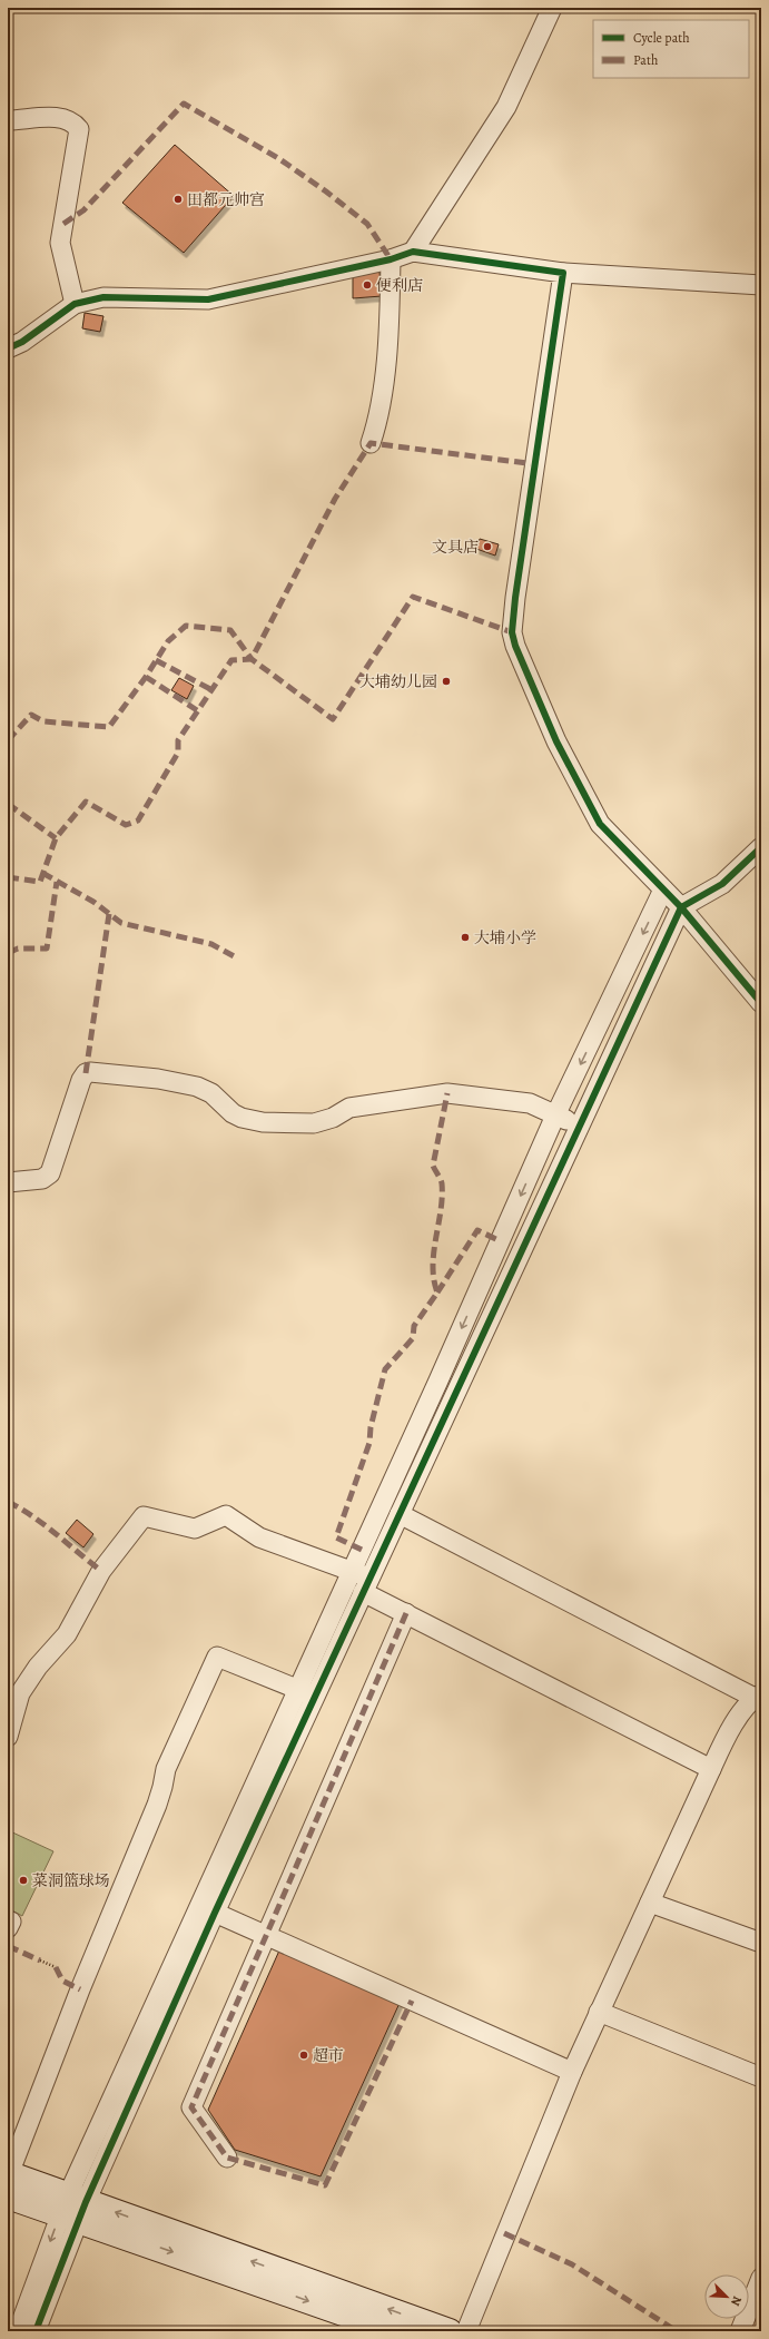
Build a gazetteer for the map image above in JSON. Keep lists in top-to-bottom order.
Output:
{
  "places": [
    "田都元帅宫",
    "便利店",
    "文具店",
    "大埔幼儿园",
    "大埔小学",
    "菜洞篮球场",
    "超市"
  ],
  "legend": ["Cycle path", "Path"],
  "north": "bottom right"
}
